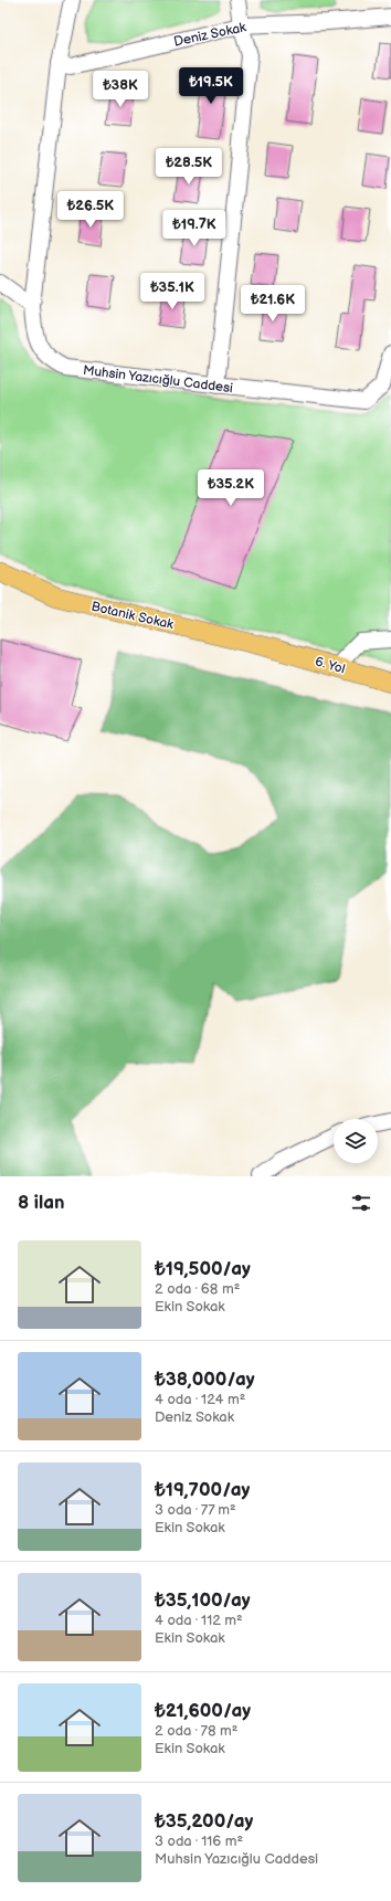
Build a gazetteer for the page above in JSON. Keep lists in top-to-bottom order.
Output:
{
  "streets": {
    "main road": ["Botanik Sokak", "6. Yol"],
    "street": ["Deniz Sokak", "Muhsin Yazıcığlu Caddesi"]
  },
  "crossings": [
    ["Deniz Sokak", "Muhsin Yazıcığlu Caddesi"],
    ["Botanik Sokak", "6. Yol"]
  ],
  "page": {
    "price": [
      "₺19.5K",
      "₺38K",
      "₺28.5K",
      "₺26.5K",
      "₺19.7K",
      "₺35.1K",
      "₺21.6K",
      "₺35.2K"
    ],
    "heading": "8 ilan",
    "list": [
      {
        "name": "₺19,500/ay",
        "note": "2 oda · 68 m² · Ekin Sokak"
      },
      {
        "name": "₺38,000/ay",
        "note": "4 oda · 124 m² · Deniz Sokak"
      },
      {
        "name": "₺19,700/ay",
        "note": "3 oda · 77 m² · Ekin Sokak"
      },
      {
        "name": "₺35,100/ay",
        "note": "4 oda · 112 m² · Ekin Sokak"
      },
      {
        "name": "₺21,600/ay",
        "note": "2 oda · 78 m² · Ekin Sokak"
      },
      {
        "name": "₺35,200/ay",
        "note": "3 oda · 116 m² · Muhsin Yazıcığlu Caddesi"
      }
    ]
  }
}
